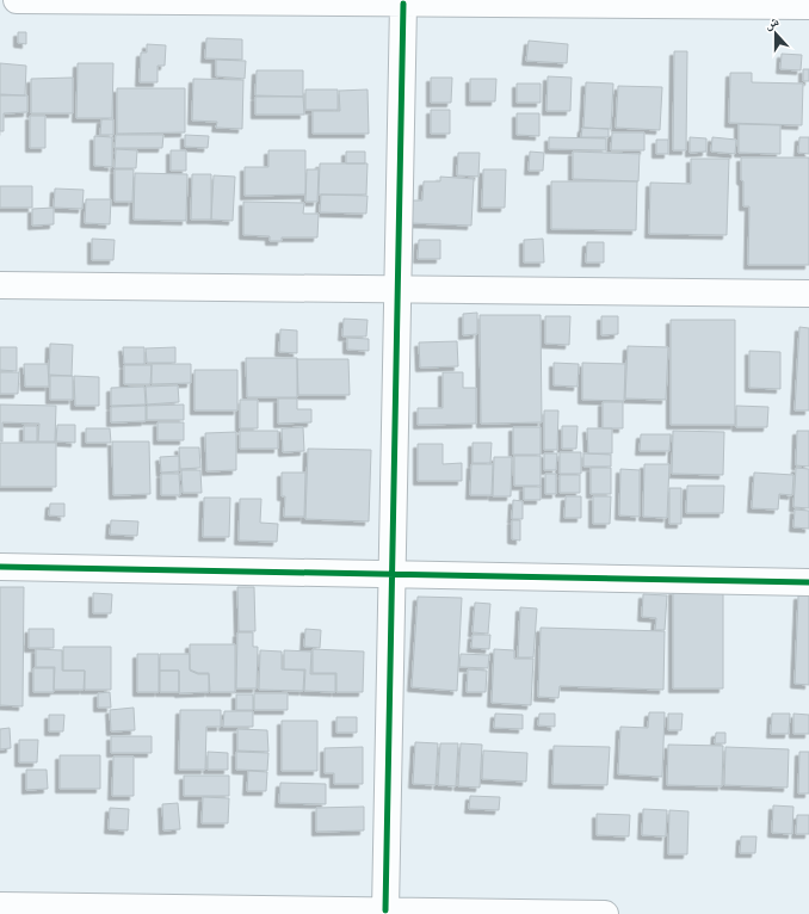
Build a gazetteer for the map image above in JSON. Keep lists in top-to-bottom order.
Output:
{
  "north": "top"
}
